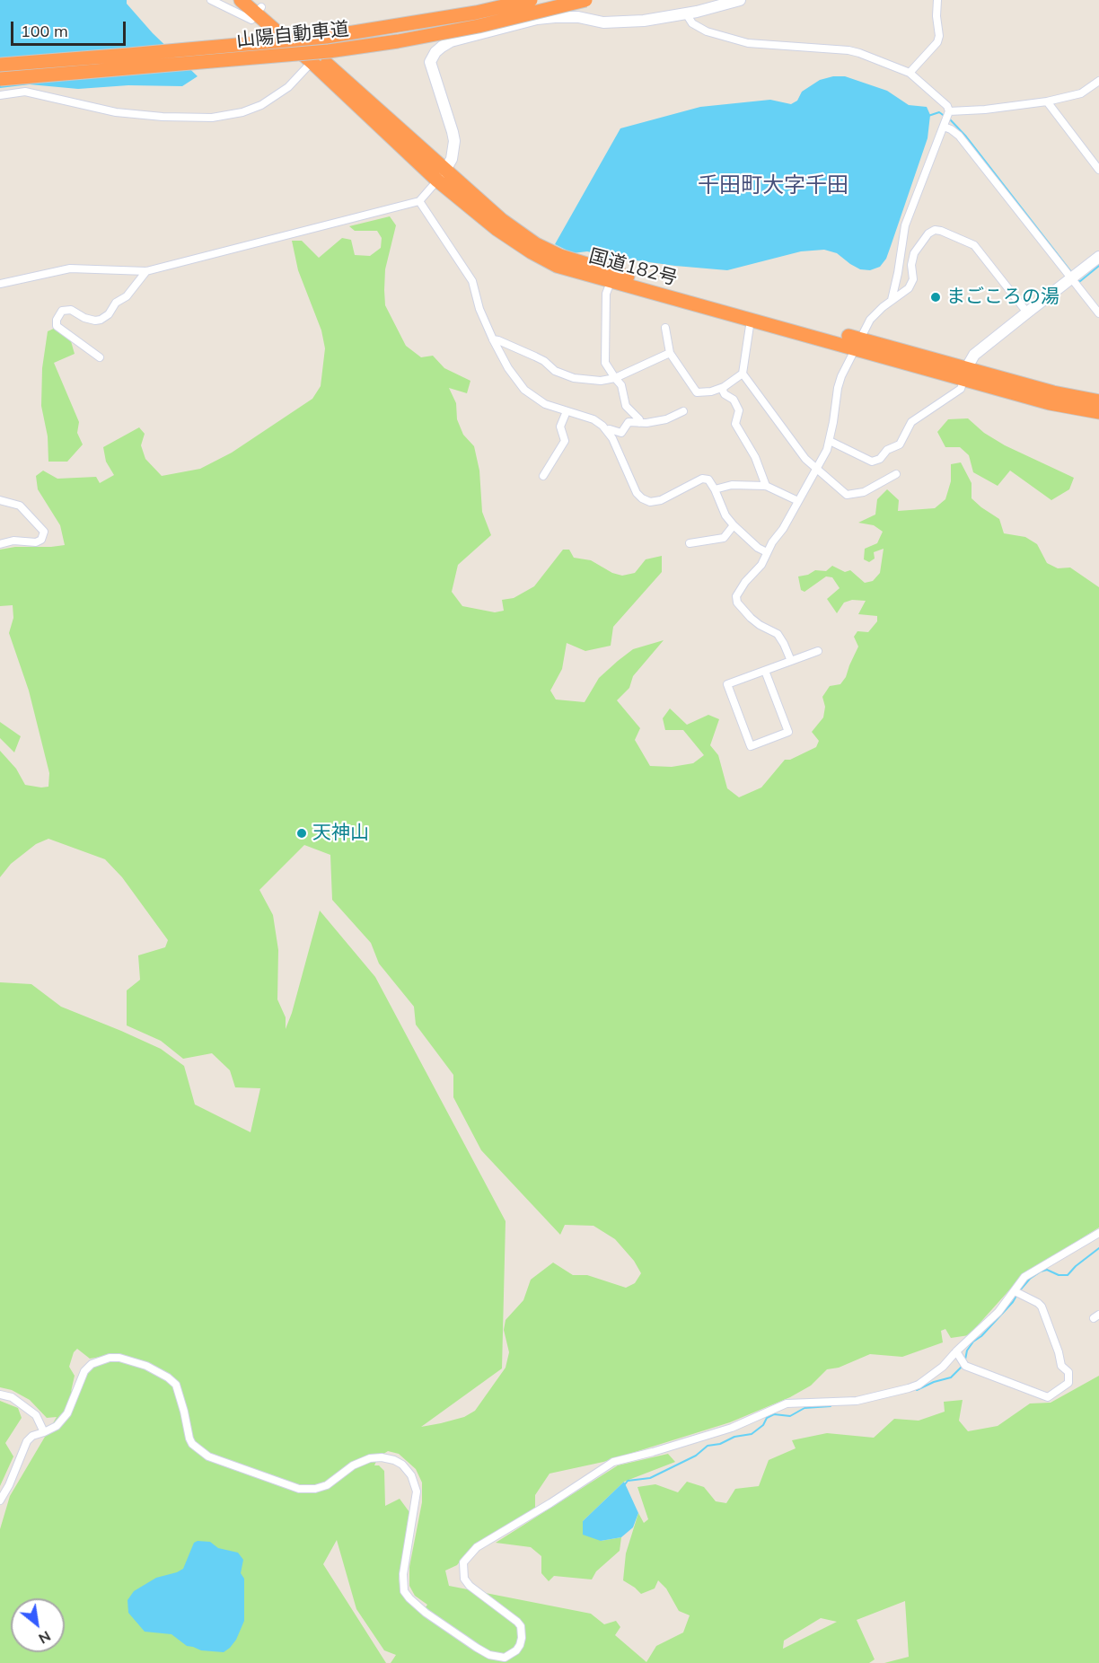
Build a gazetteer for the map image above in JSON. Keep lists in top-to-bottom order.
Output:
{
  "streets": {
    "highway": ["山陽自動車道", "国道182号"]
  },
  "districts": ["千田町大字千田"],
  "places": ["まごころの湯", "天神山"],
  "scale_bar": "100 m",
  "north": "bottom right"
}
